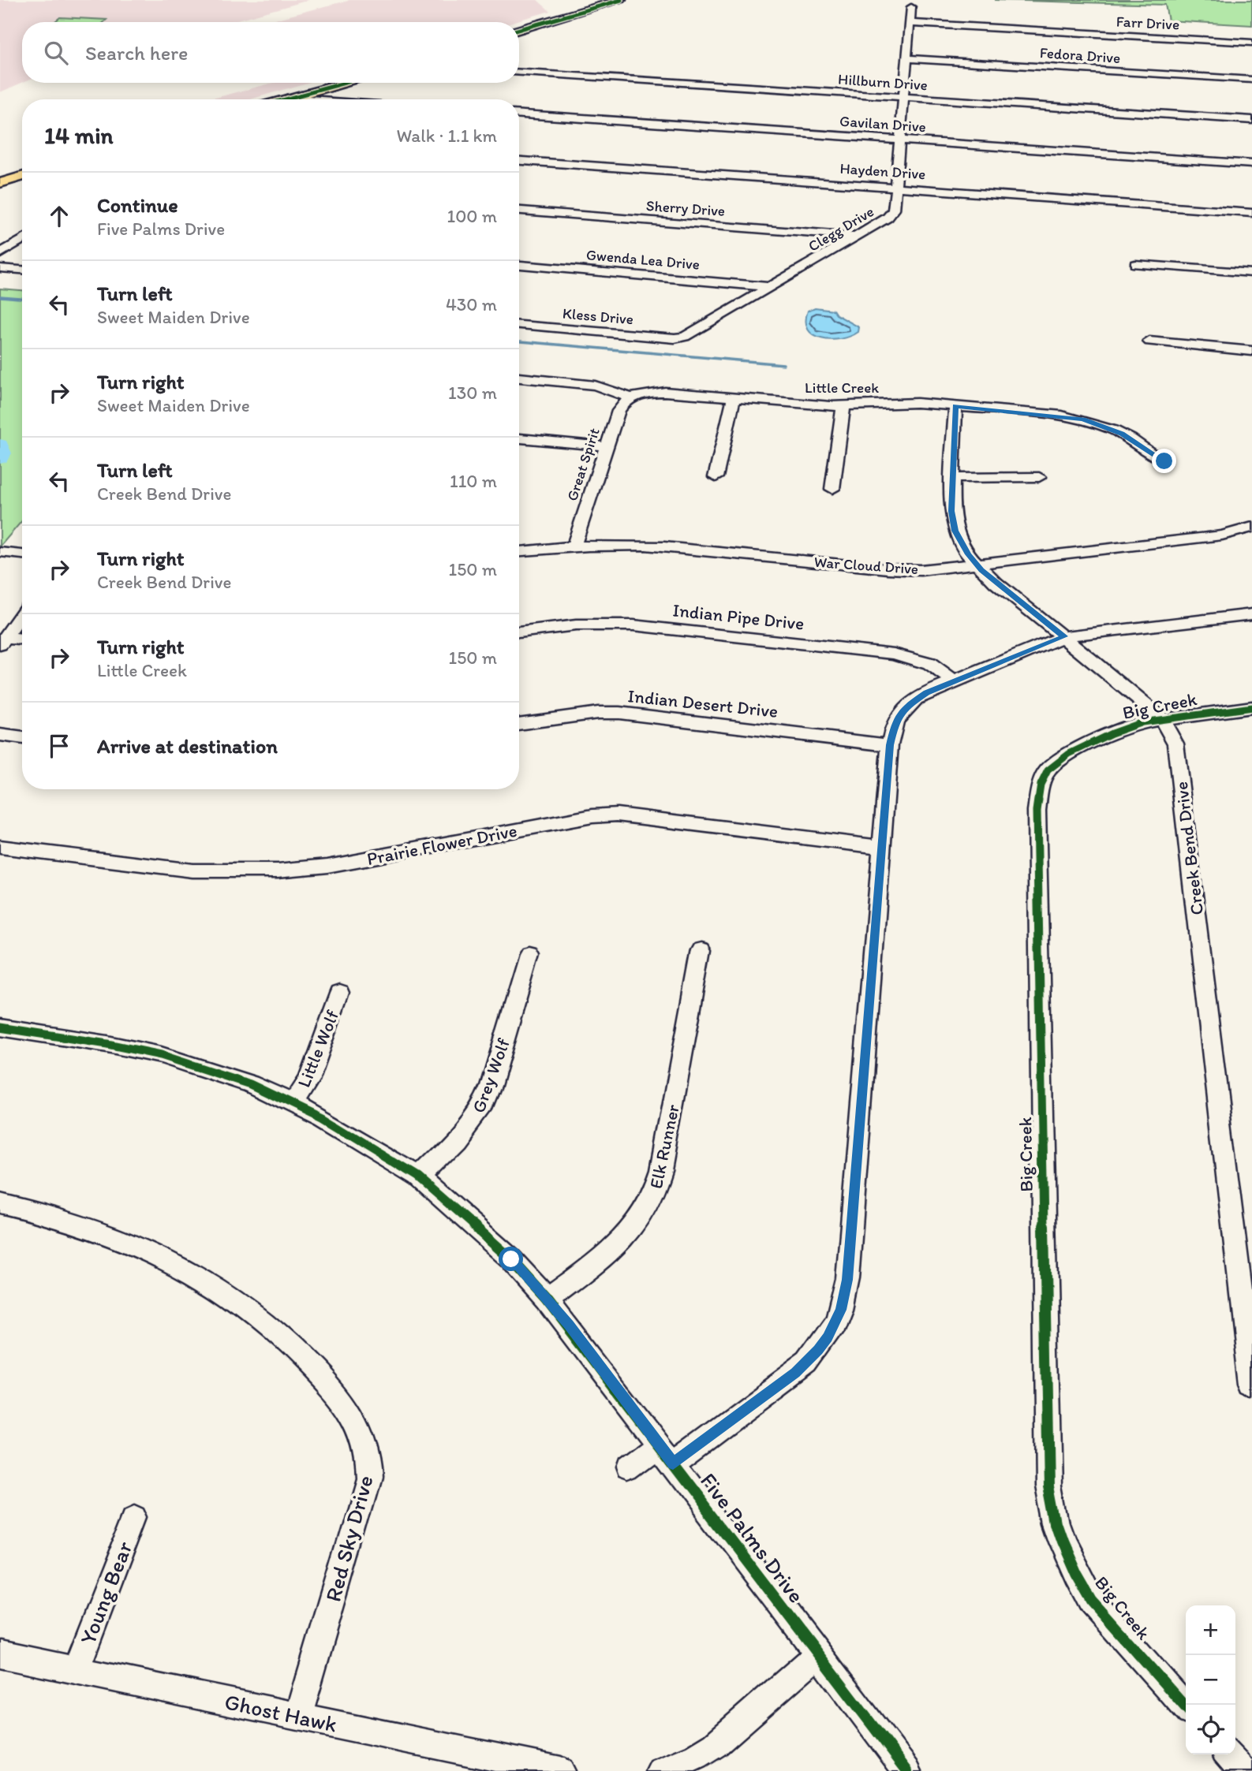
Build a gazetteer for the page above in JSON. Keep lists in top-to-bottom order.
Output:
{
  "streets": {
    "street": [
      "Farr Drive",
      "Fedora Drive",
      "Hillburn Drive",
      "Gavilan Drive",
      "Hayden Drive",
      "Sherry Drive",
      "Clegg Drive",
      "Gwenda Lea Drive",
      "Kless Drive",
      "Little Creek",
      "Great Spirit",
      "War Cloud Drive",
      "Indian Pipe Drive",
      "Indian Desert Drive",
      "Big Creek",
      "Prairie Flower Drive",
      "Creek Bend Drive",
      "Little Wolf",
      "Grey Wolf",
      "Elk Runner",
      "Five Palms Drive",
      "Red Sky Drive",
      "Young Bear",
      "Ghost Hawk"
    ]
  },
  "crossings": [
    ["Farr Drive", "Clegg Drive"],
    ["Fedora Drive", "Clegg Drive"],
    ["Hillburn Drive", "Clegg Drive"],
    ["Gavilan Drive", "Clegg Drive"],
    ["Hayden Drive", "Clegg Drive"],
    ["Sherry Drive", "Clegg Drive"],
    ["Clegg Drive", "Gwenda Lea Drive"],
    ["Clegg Drive", "Kless Drive"],
    ["Little Creek", "Great Spirit"],
    ["Little Creek", "Creek Bend Drive"],
    ["Great Spirit", "War Cloud Drive"],
    ["War Cloud Drive", "Creek Bend Drive"],
    ["Big Creek", "Creek Bend Drive"],
    ["Little Wolf", "Five Palms Drive"],
    ["Grey Wolf", "Five Palms Drive"],
    ["Elk Runner", "Five Palms Drive"],
    ["Red Sky Drive", "Ghost Hawk"],
    ["Young Bear", "Ghost Hawk"]
  ],
  "page": {
    "search": "Search here",
    "heading": ["14 min", "Walk · 1.1 km"],
    "list": [
      ["Continue", "Five Palms Drive", "100 m"],
      ["Turn left", "Sweet Maiden Drive", "430 m"],
      ["Turn right", "Sweet Maiden Drive", "130 m"],
      ["Turn left", "Creek Bend Drive", "110 m"],
      ["Turn right", "Creek Bend Drive", "150 m"],
      ["Turn right", "Little Creek", "150 m"],
      "Arrive at destination"
    ],
    "map_buttons": ["+", "−"]
  }
}
